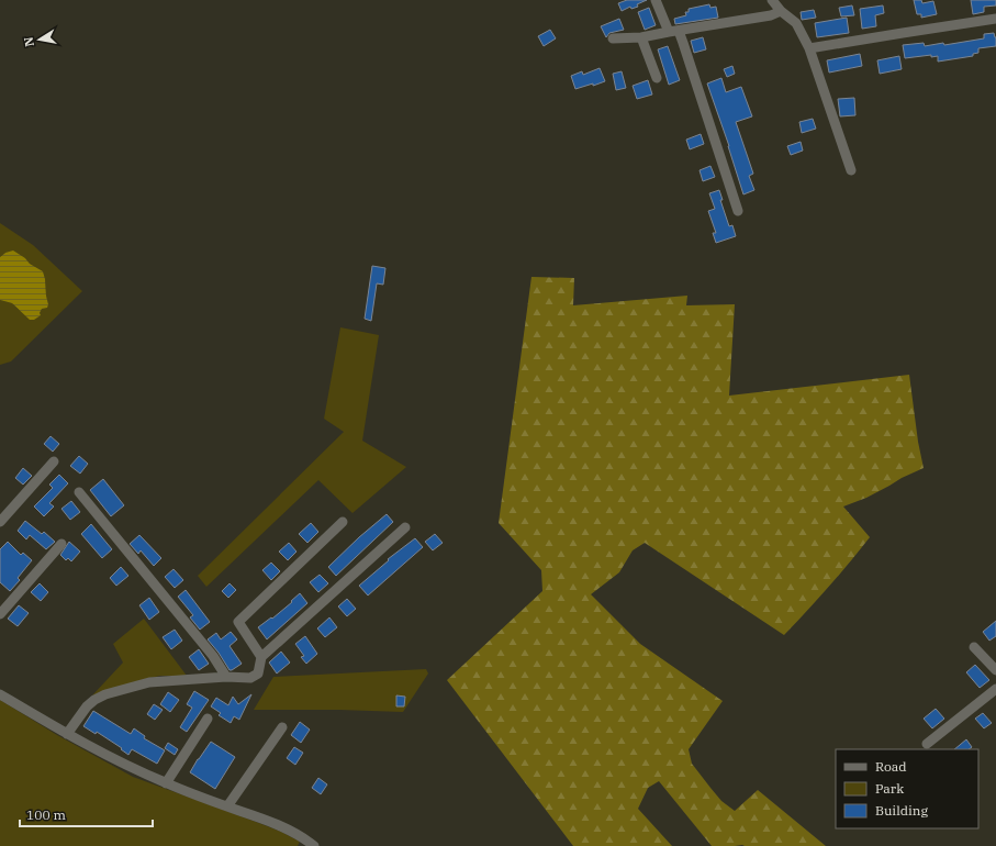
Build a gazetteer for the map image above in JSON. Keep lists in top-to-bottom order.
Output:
{
  "legend": ["Road", "Park", "Building"],
  "scale_bar": "100 m",
  "north": "left"
}
